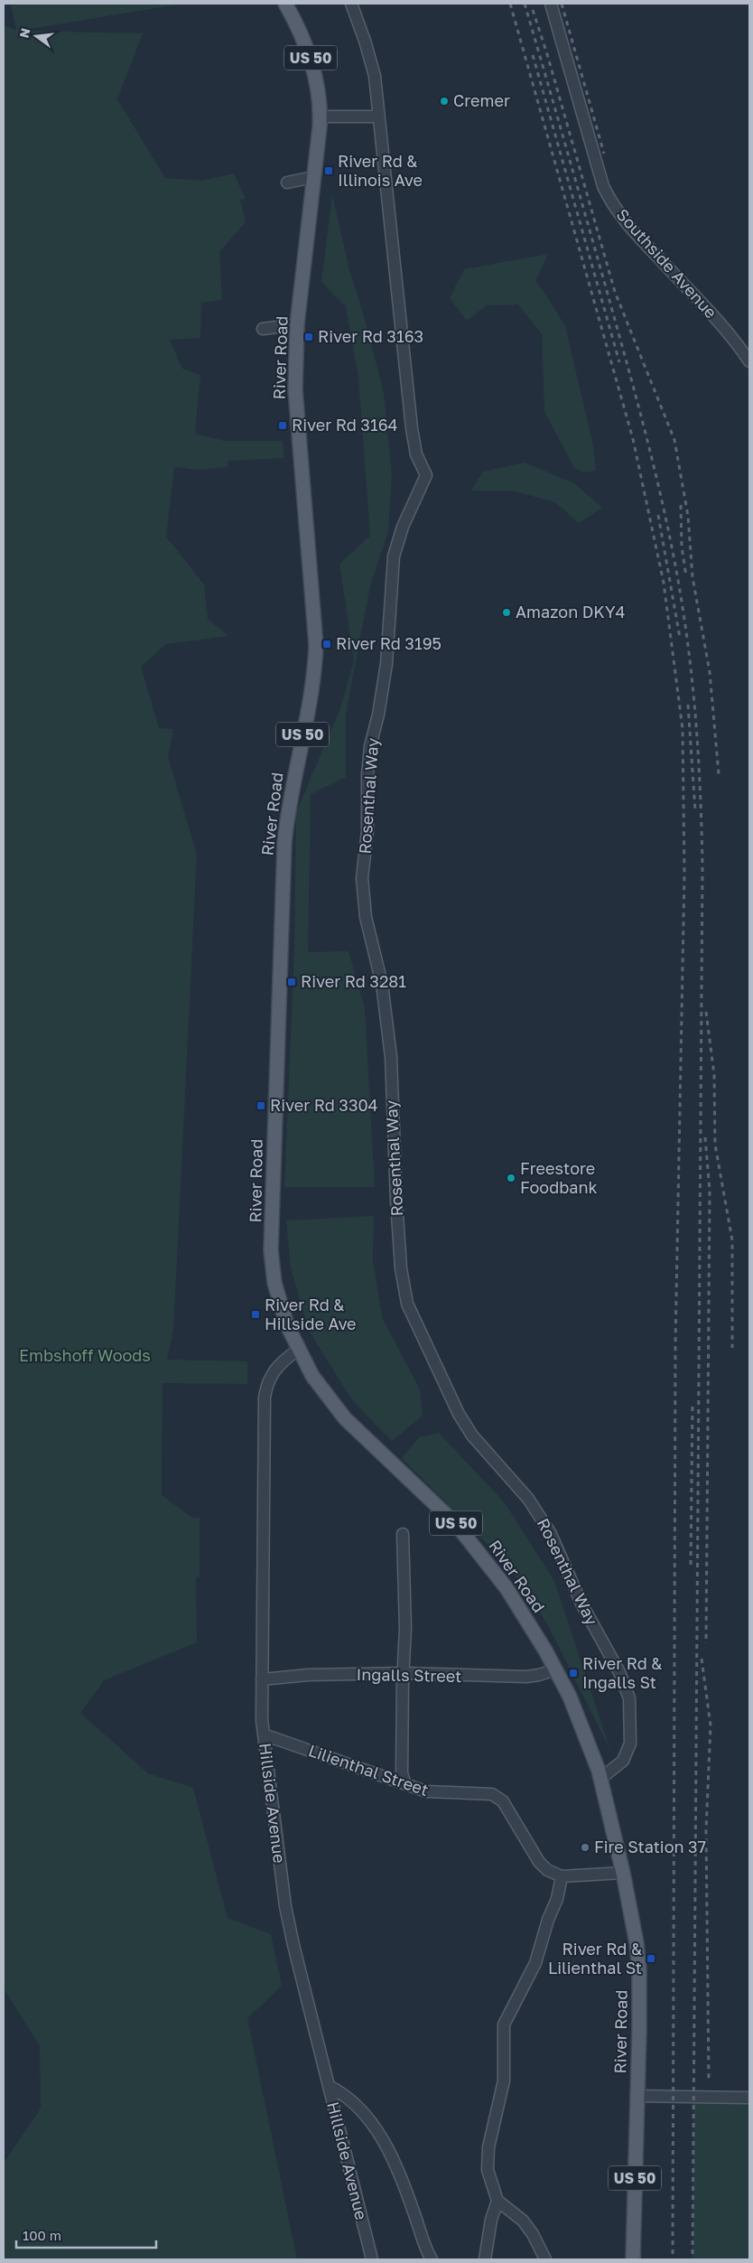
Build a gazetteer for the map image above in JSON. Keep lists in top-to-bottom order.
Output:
{
  "streets": {
    "main road": ["US 50", "River Road"],
    "street": [
      "Southside Avenue",
      "Rosenthal Way",
      "Ingalls Street",
      "Lilienthal Street",
      "Hillside Avenue"
    ]
  },
  "crossings": [
    ["River Road", "Rosenthal Way"],
    ["River Road", "Ingalls Street"],
    ["River Road", "Hillside Avenue"],
    ["Ingalls Street", "Hillside Avenue"],
    ["Lilienthal Street", "Hillside Avenue"]
  ],
  "parks": ["Embshoff Woods"],
  "places": {
    "other": [
      "Cremer",
      "Amazon DKY4",
      "Freestore Foodbank",
      "Fire Station 37"
    ],
    "transit": [
      "River Rd & Illinois Ave",
      "River Rd 3163",
      "River Rd 3164",
      "River Rd 3195",
      "River Rd 3281",
      "River Rd 3304",
      "River Rd & Hillside Ave",
      "River Rd & Ingalls St",
      "River Rd & Lilienthal St"
    ]
  },
  "scale_bar": "100 m",
  "north": "left"
}
